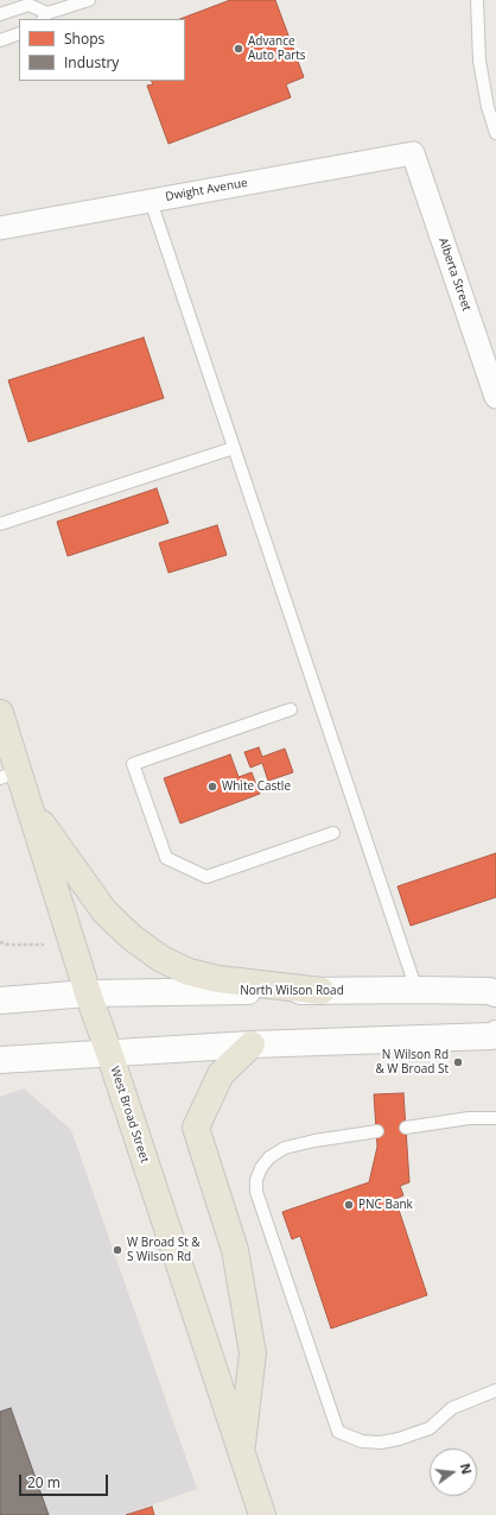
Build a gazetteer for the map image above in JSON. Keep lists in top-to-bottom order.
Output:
{
  "streets": {
    "main road": ["North Wilson Road", "West Broad Street"],
    "street": ["Dwight Avenue", "Alberta Street"]
  },
  "crossings": [
    ["Dwight Avenue", "Alberta Street"],
    ["North Wilson Road", "West Broad Street"]
  ],
  "places": [
    "Advance Auto Parts",
    "White Castle",
    "N Wilson Rd & W Broad St",
    "PNC Bank",
    "W Broad St & S Wilson Rd"
  ],
  "legend": ["Shops", "Industry"],
  "scale_bar": "20 m",
  "north": "right"
}
